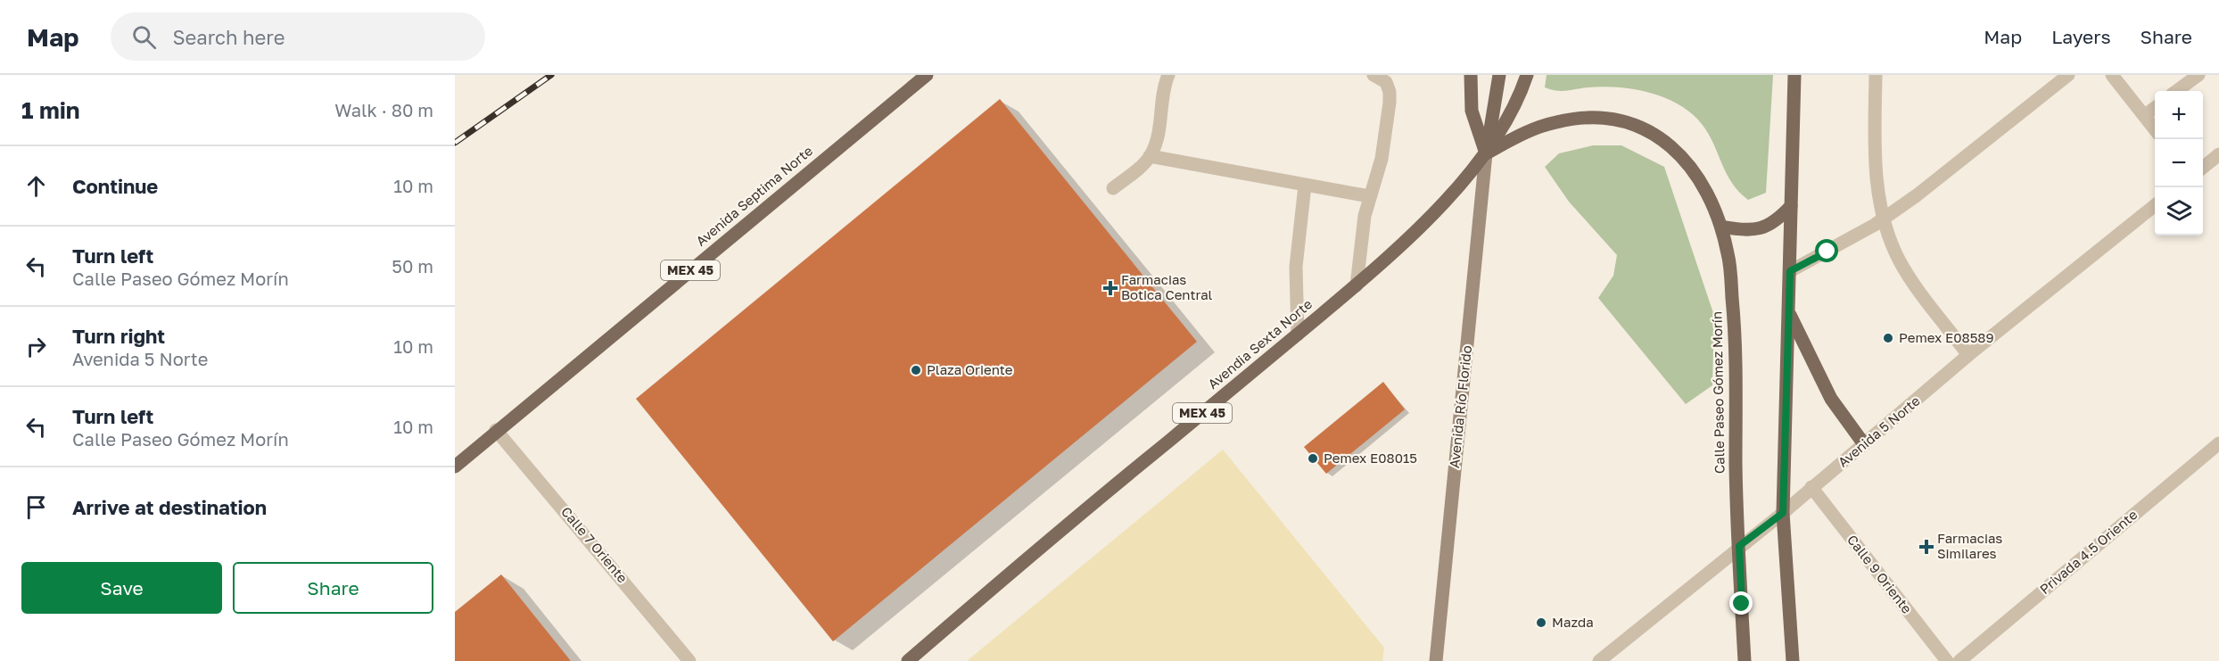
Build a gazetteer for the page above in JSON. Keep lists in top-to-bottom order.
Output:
{
  "streets": {
    "main road": [
      "Avenida Septima Norte",
      "MEX 45",
      "Avendia Sexta Norte",
      "Calle Paseo Gómez Morín",
      "Avenida Río Florido"
    ],
    "street": [
      "Avenida 5 Norte",
      "Calle 7 Oriente",
      "Privada 4.5 Oriente",
      "Calle 9 Oriente"
    ]
  },
  "crossings": [
    ["Avenida Septima Norte", "Calle 7 Oriente"],
    ["Avendia Sexta Norte", "Calle Paseo Gómez Morín"],
    ["Avendia Sexta Norte", "Avenida Río Florido"],
    ["Calle Paseo Gómez Morín", "Avenida Río Florido"],
    ["Calle Paseo Gómez Morín", "Avenida 5 Norte"],
    ["Avenida 5 Norte", "Calle 9 Oriente"]
  ],
  "places": {
    "health": ["Farmacias Botica Central", "Farmacias Similares"],
    "other": [
      "Pemex E08589",
      "Plaza Oriente",
      "Pemex E08015",
      "Mazda"
    ]
  },
  "page": {
    "header": "Map",
    "search": "Search here",
    "nav": ["Map", "Layers", "Share"],
    "heading": ["1 min", "Walk · 80 m"],
    "map_buttons": ["+", "−"],
    "list": [
      ["Continue", "10 m"],
      ["Turn left", "Calle Paseo Gómez Morín", "50 m"],
      ["Turn right", "Avenida 5 Norte", "10 m"],
      ["Turn left", "Calle Paseo Gómez Morín", "10 m"],
      "Arrive at destination"
    ],
    "buttons": ["Save", "Share"]
  }
}
